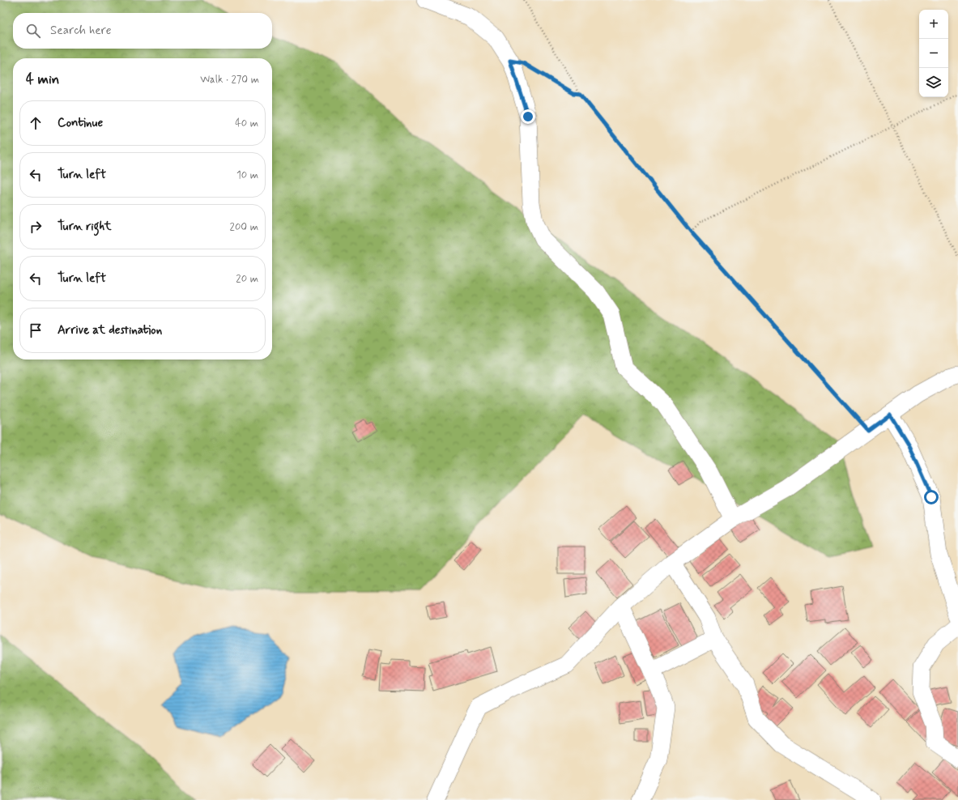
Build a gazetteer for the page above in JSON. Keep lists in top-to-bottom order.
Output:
{
  "page": {
    "map_buttons": ["+", "−"],
    "search": "Search here",
    "heading": ["4 min", "Walk · 270 m"],
    "list": [
      ["Continue", "40 m"],
      ["Turn left", "10 m"],
      ["Turn right", "200 m"],
      ["Turn left", "20 m"],
      "Arrive at destination"
    ]
  }
}
